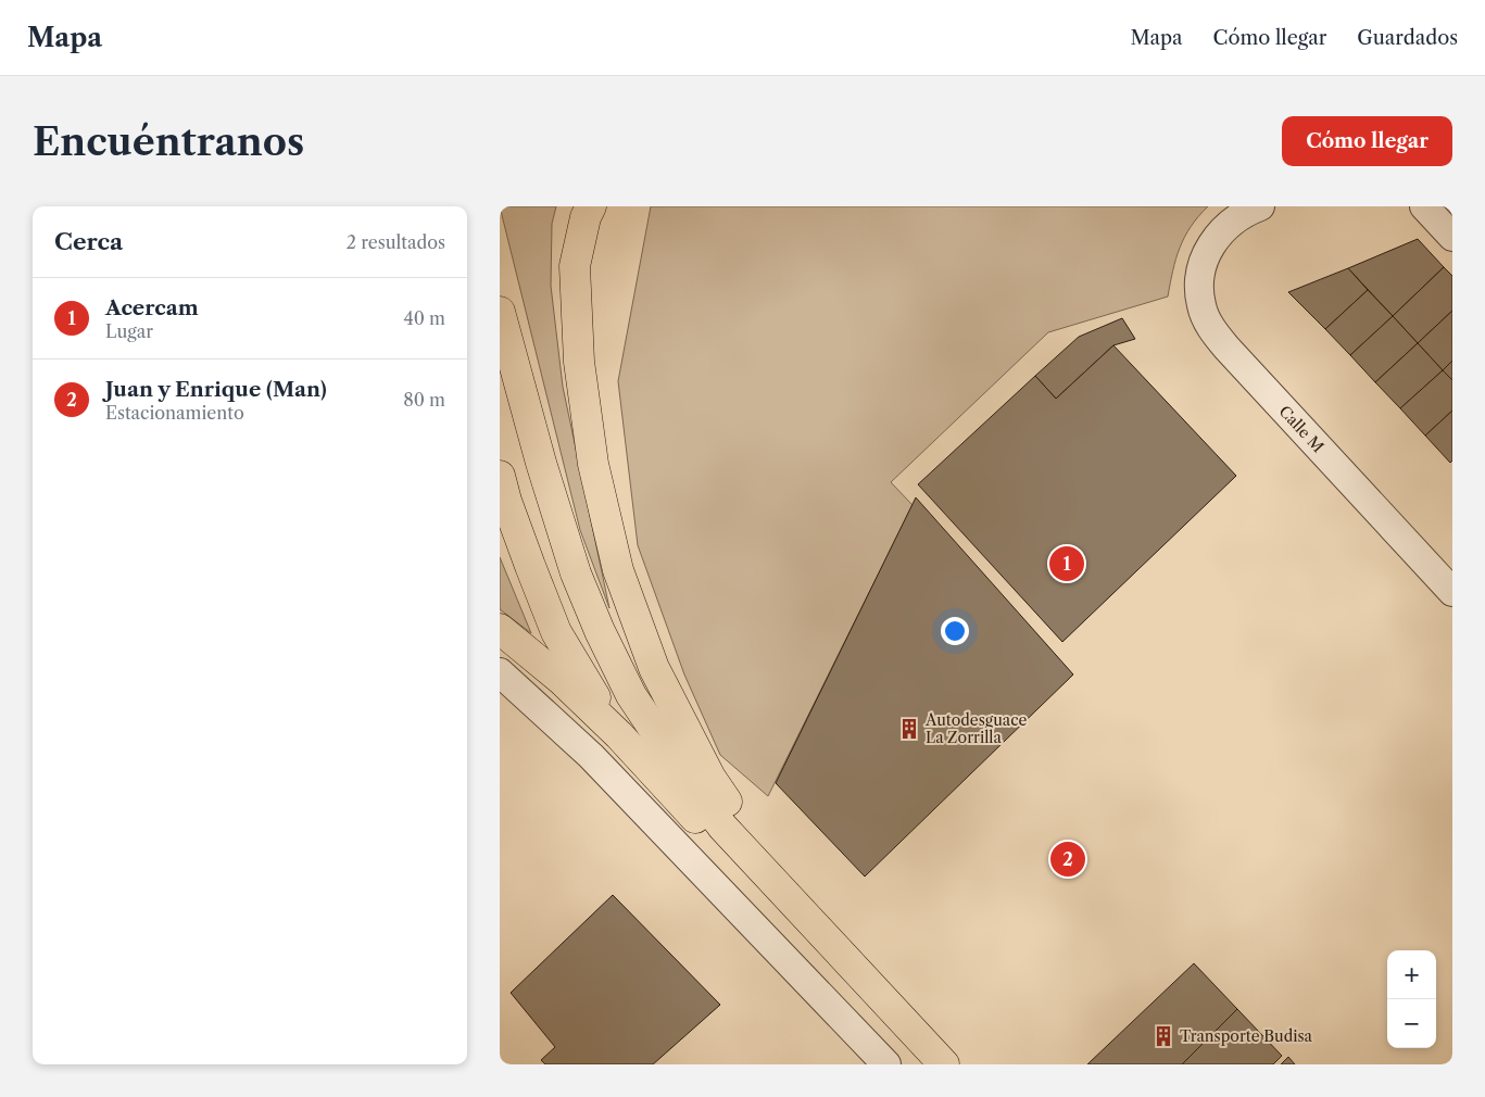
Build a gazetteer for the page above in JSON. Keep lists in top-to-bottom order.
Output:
{
  "streets": {
    "street": ["Calle M"]
  },
  "places": {
    "building": ["Autodesguace La Zorrilla", "Transporte Budisa"]
  },
  "page": {
    "header": "Mapa",
    "nav": ["Mapa", "Cómo llegar", "Guardados"],
    "buttons": "Cómo llegar",
    "title": "Encuéntranos",
    "heading": ["Cerca", "2 resultados"],
    "list": [
      {
        "mark": "1",
        "name": "Acercam",
        "note": "Lugar",
        "value": "40 m"
      },
      {
        "mark": "2",
        "name": "Juan y Enrique (Man)",
        "note": "Estacionamiento",
        "value": "80 m"
      }
    ],
    "pins": ["1", "2"],
    "map_buttons": ["+", "−"]
  }
}
